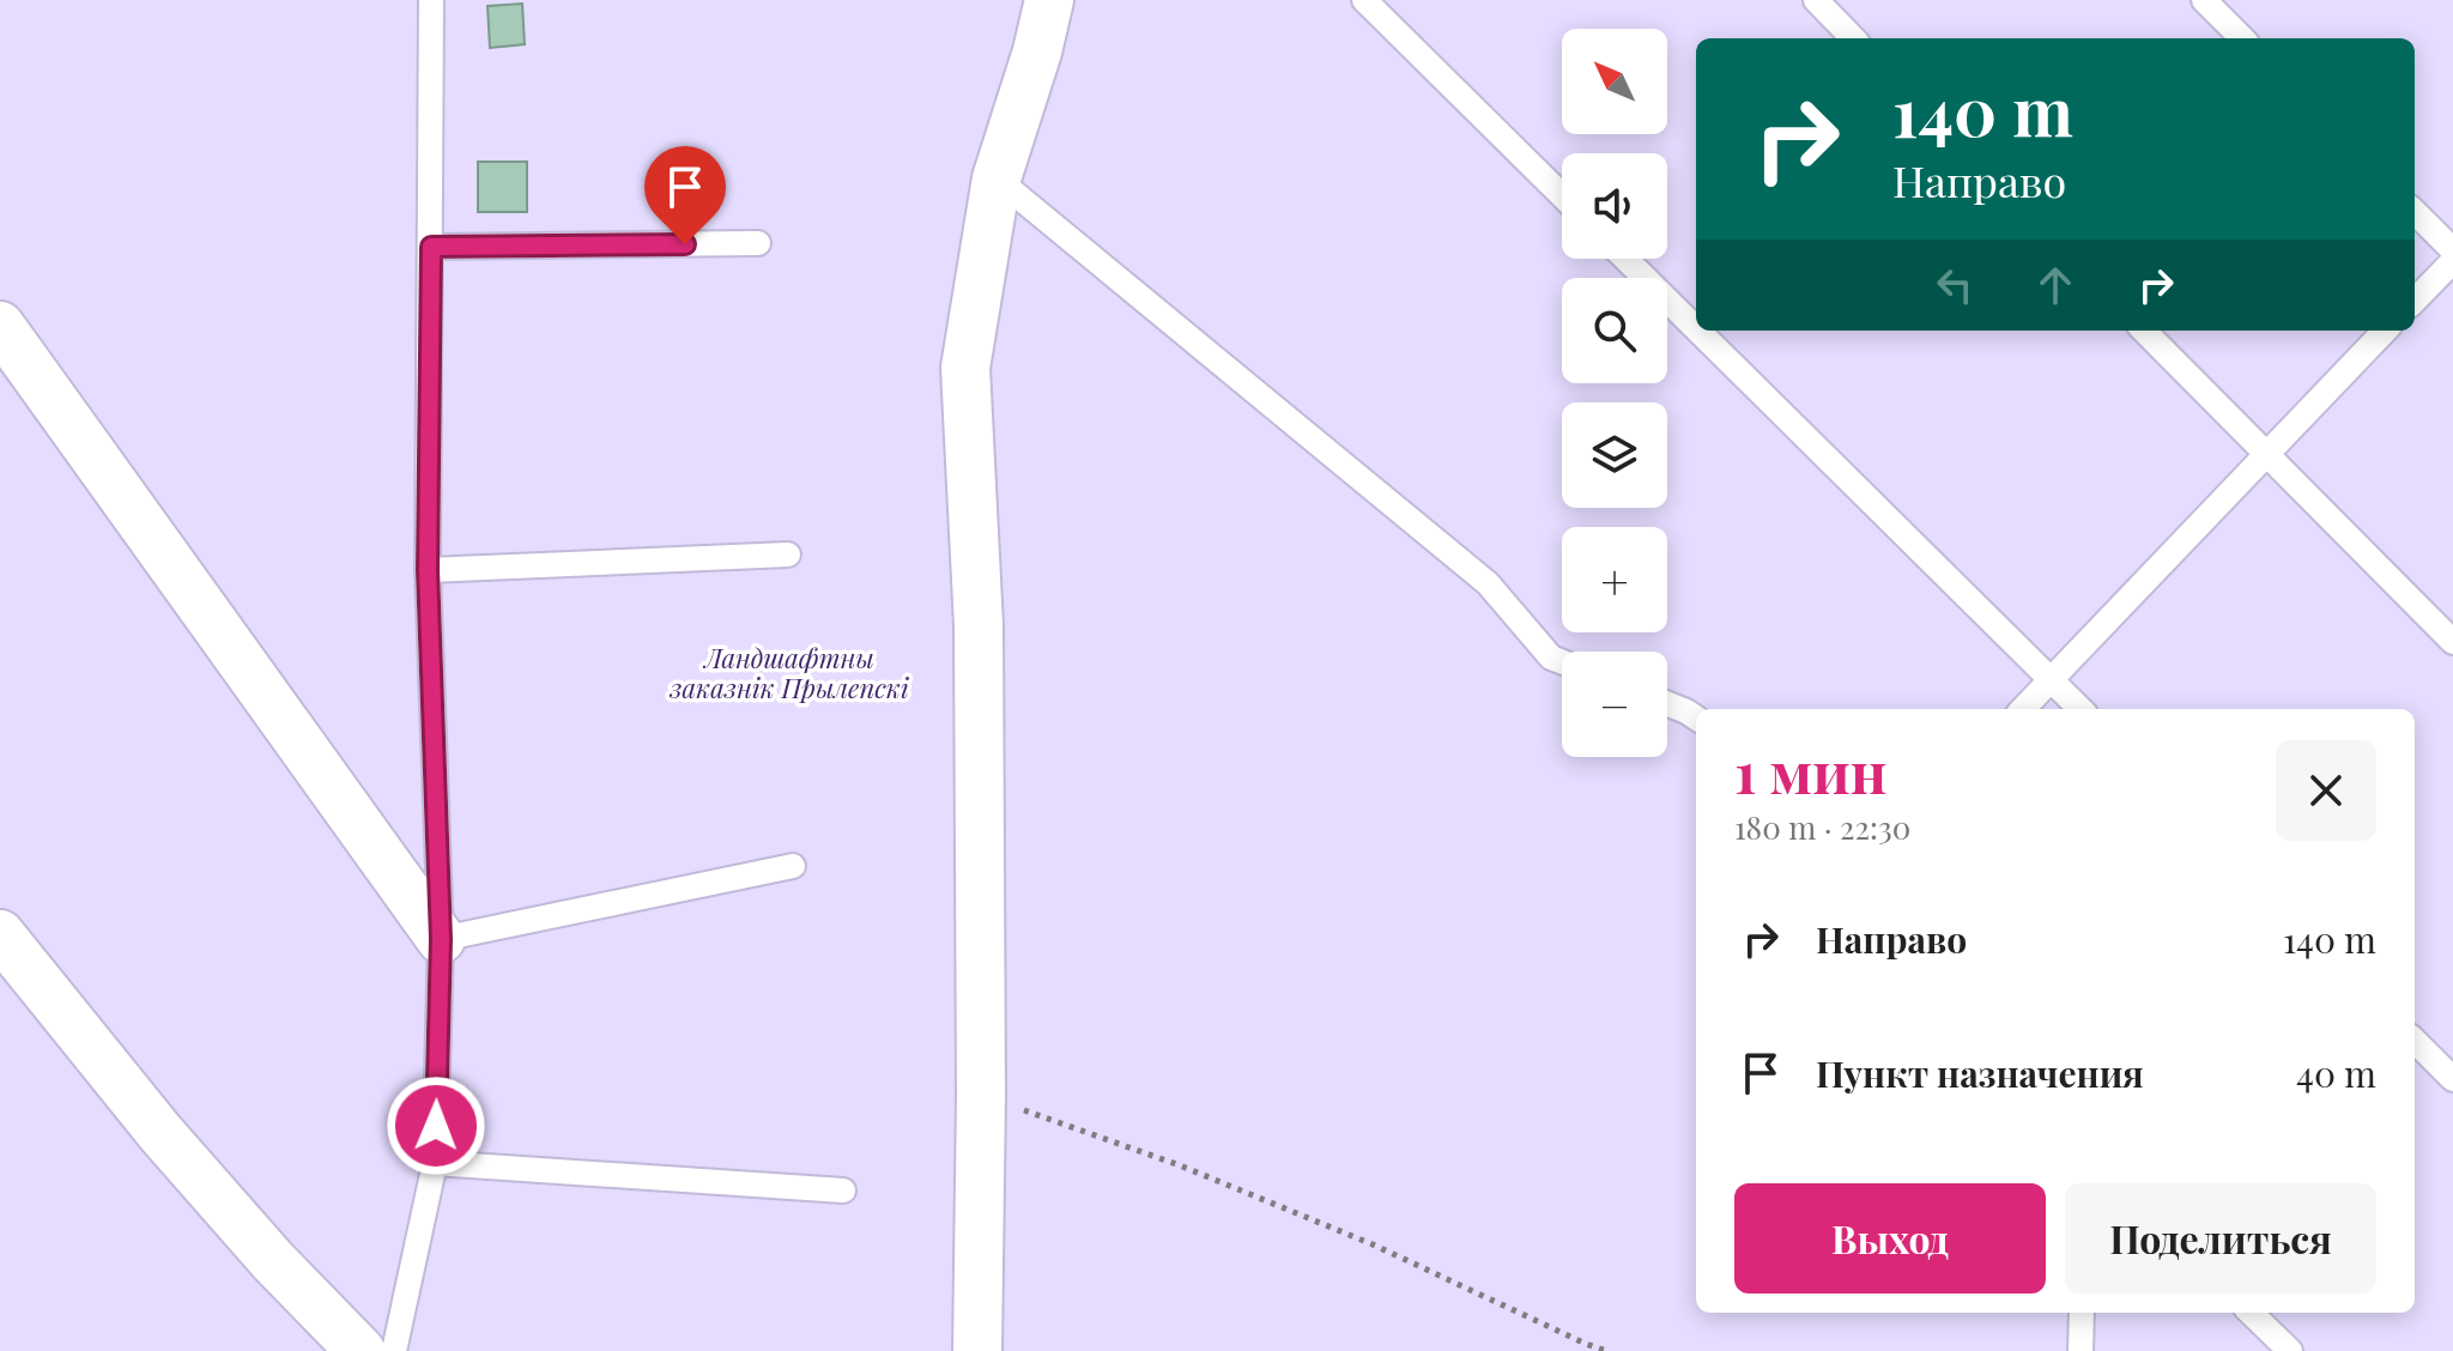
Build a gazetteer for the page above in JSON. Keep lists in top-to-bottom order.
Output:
{
  "parks": ["Ландшафтны заказнік Прылепскі"],
  "north": "top left",
  "page": {
    "map_buttons": ["+", "−"],
    "turn": ["140 m", "Направо"],
    "heading": ["1 мин", "180 m · 22:30"],
    "list": [
      {
        "name": "Направо",
        "value": "140 m"
      },
      {
        "name": "Пункт назначения",
        "value": "40 m"
      }
    ],
    "buttons": ["Выход", "Поделиться"]
  }
}
